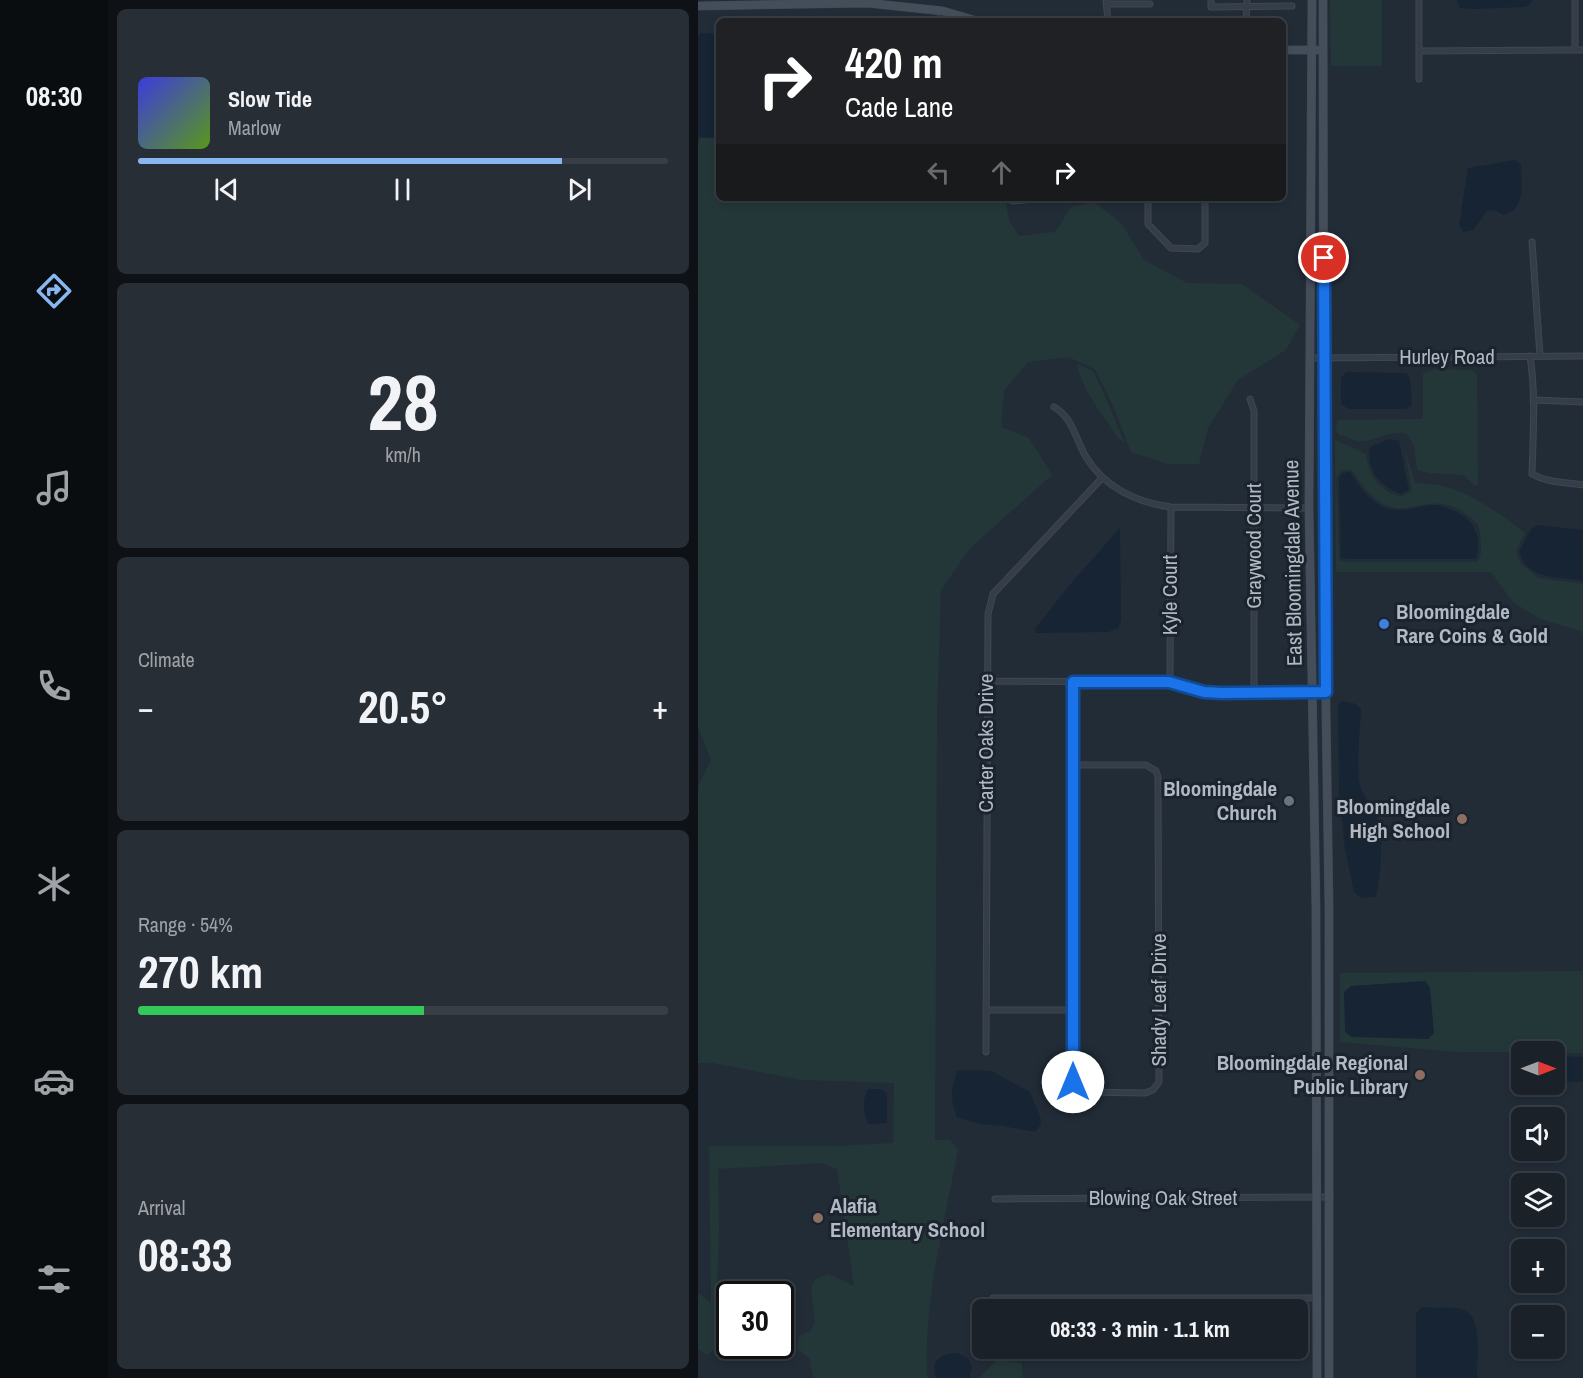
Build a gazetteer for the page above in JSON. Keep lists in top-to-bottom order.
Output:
{
  "streets": {
    "main road": ["East Bloomingdale Avenue"],
    "street": [
      "Hurley Road",
      "Graywood Court",
      "Kyle Court",
      "Carter Oaks Drive",
      "Shady Leaf Drive",
      "Blowing Oak Street"
    ]
  },
  "crossings": [
    ["Hurley Road", "East Bloomingdale Avenue"],
    ["East Bloomingdale Avenue", "Blowing Oak Street"]
  ],
  "places": [
    "Bloomingdale Rare Coins & Gold",
    "Bloomingdale Church",
    "Bloomingdale High School",
    "Bloomingdale Regional Public Library",
    "Alafia Elementary School"
  ],
  "north": "right",
  "page": {
    "tabs": "08:30",
    "turn": ["420 m", "Cade Lane"],
    "song": ["Slow Tide", "Marlow"],
    "tile": [
      ["28", "km/h"],
      "Climate",
      ["Range · 54%", "270 km"],
      ["Arrival", "08:33"]
    ],
    "heat": ["−", "20.5°", "+"],
    "map_buttons": ["+", "−"],
    "limit": "30",
    "trip": "08:33 · 3 min · 1.1 km"
  }
}
